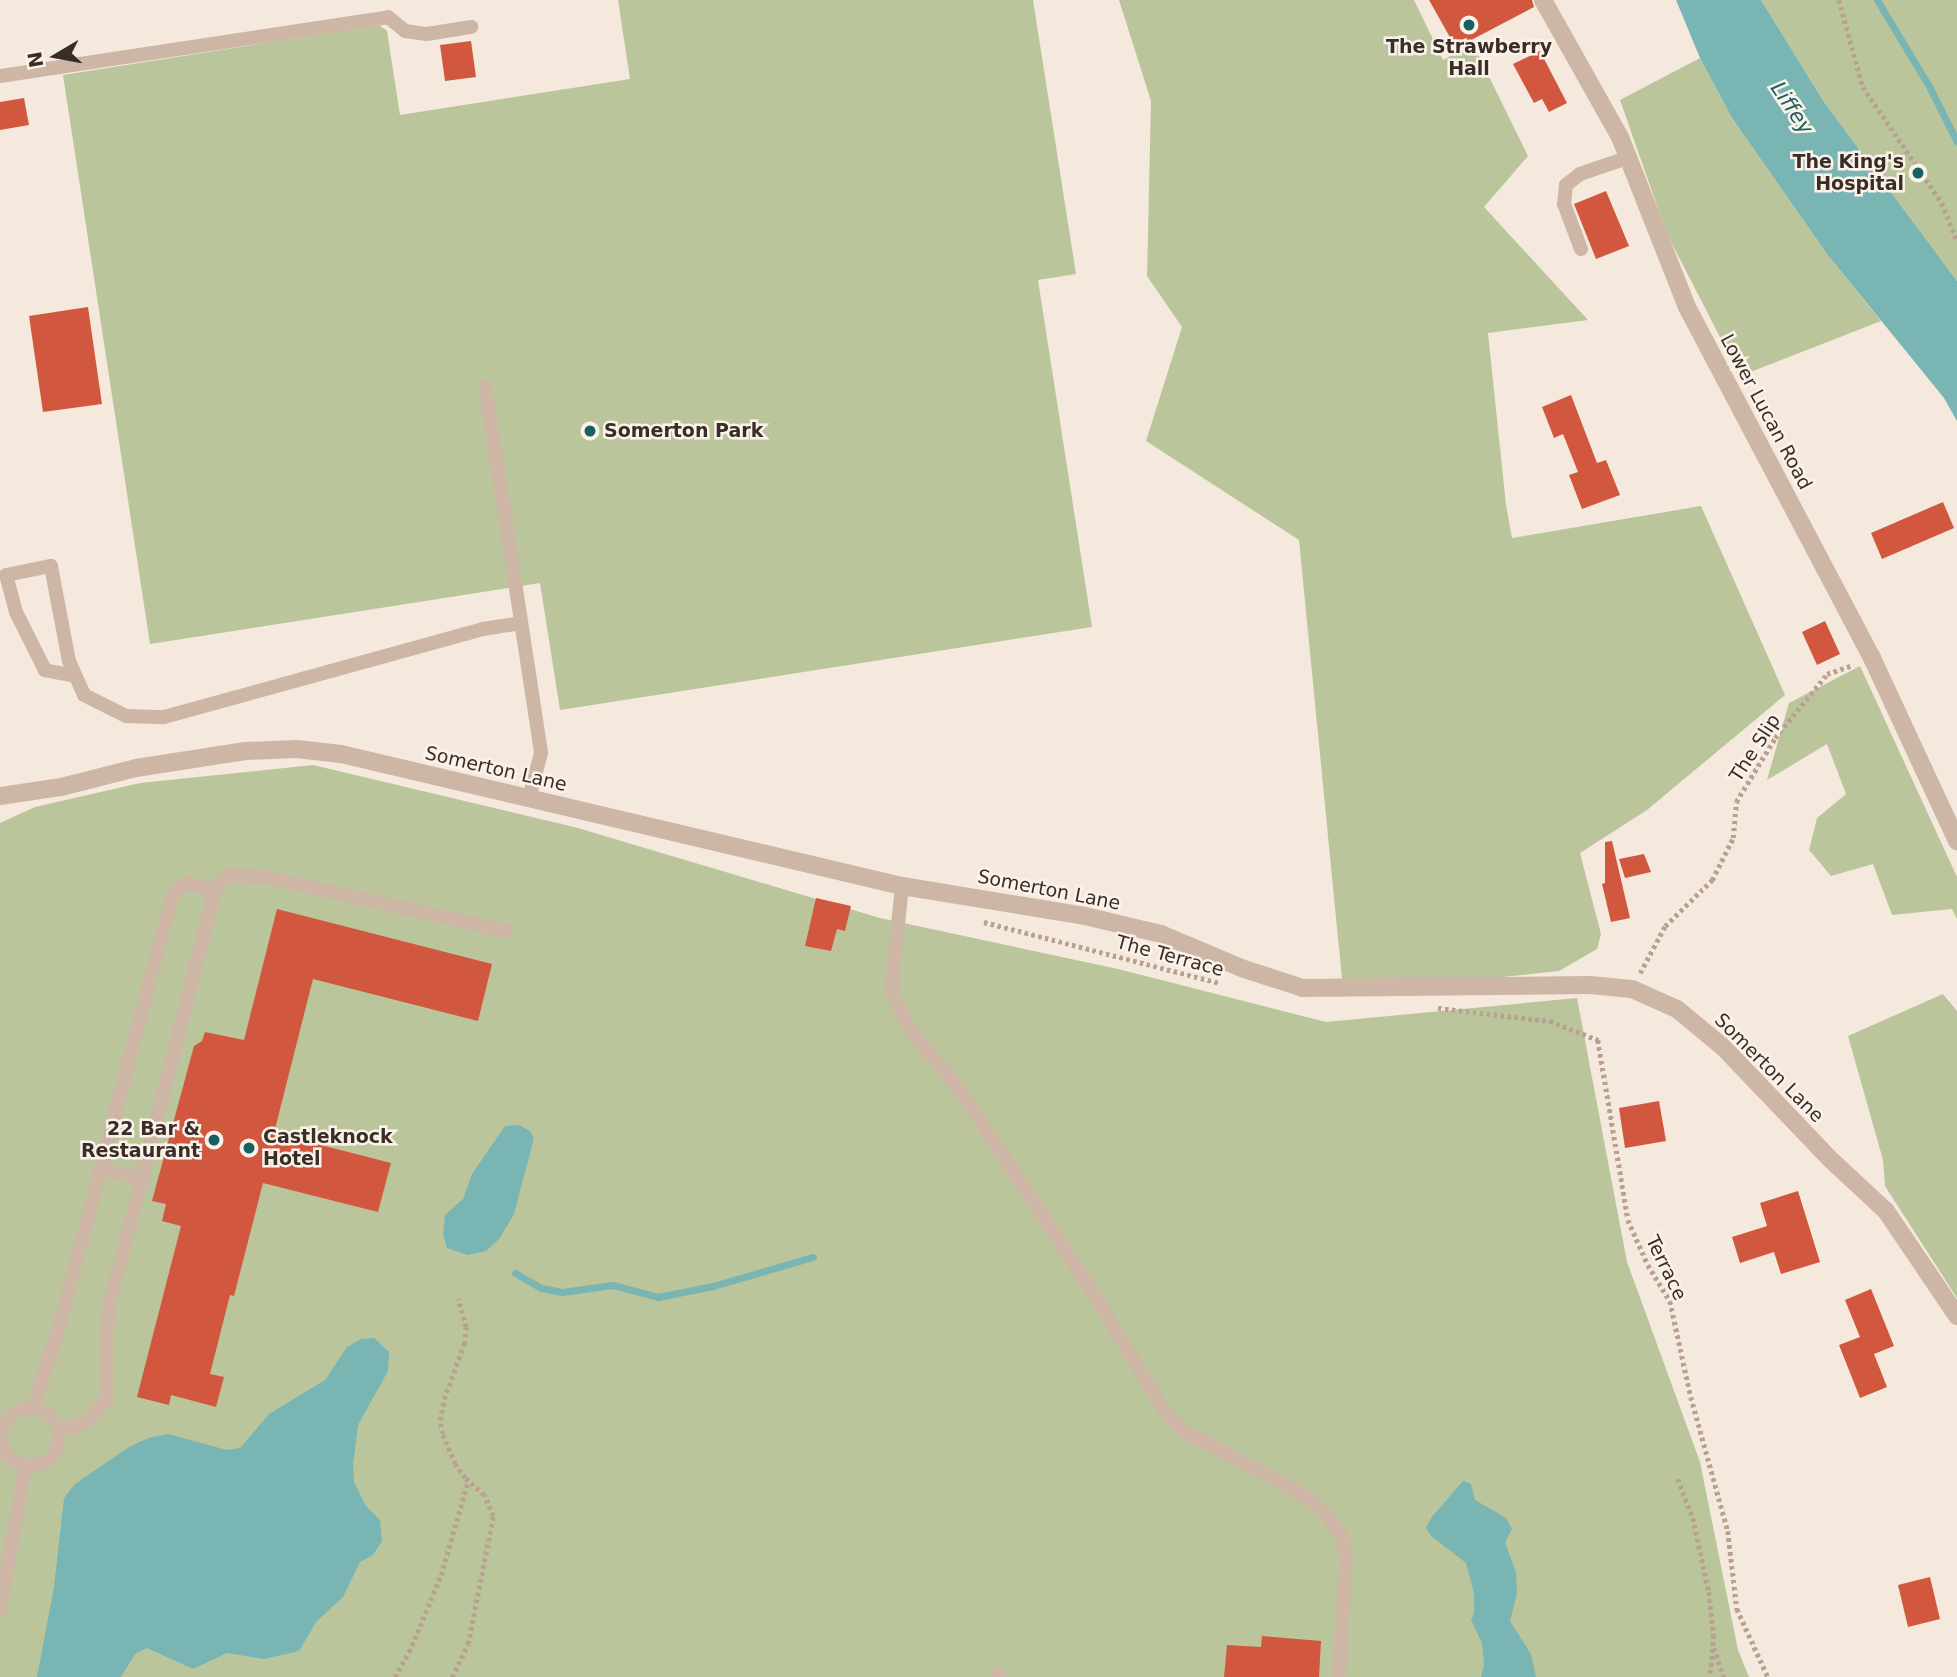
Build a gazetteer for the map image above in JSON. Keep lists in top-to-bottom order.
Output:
{
  "streets": {
    "street": ["Lower Lucan Road", "Somerton Lane"],
    "path": ["The Slip", "The Terrace", "Terrace"]
  },
  "crossings": [
    ["Lower Lucan Road", "The Slip"],
    ["The Slip", "Somerton Lane"]
  ],
  "water": ["Liffey"],
  "places": [
    "The Strawberry Hall",
    "The King's Hospital",
    "Somerton Park",
    "22 Bar & Restaurant",
    "Castleknock Hotel"
  ],
  "north": "left"
}
